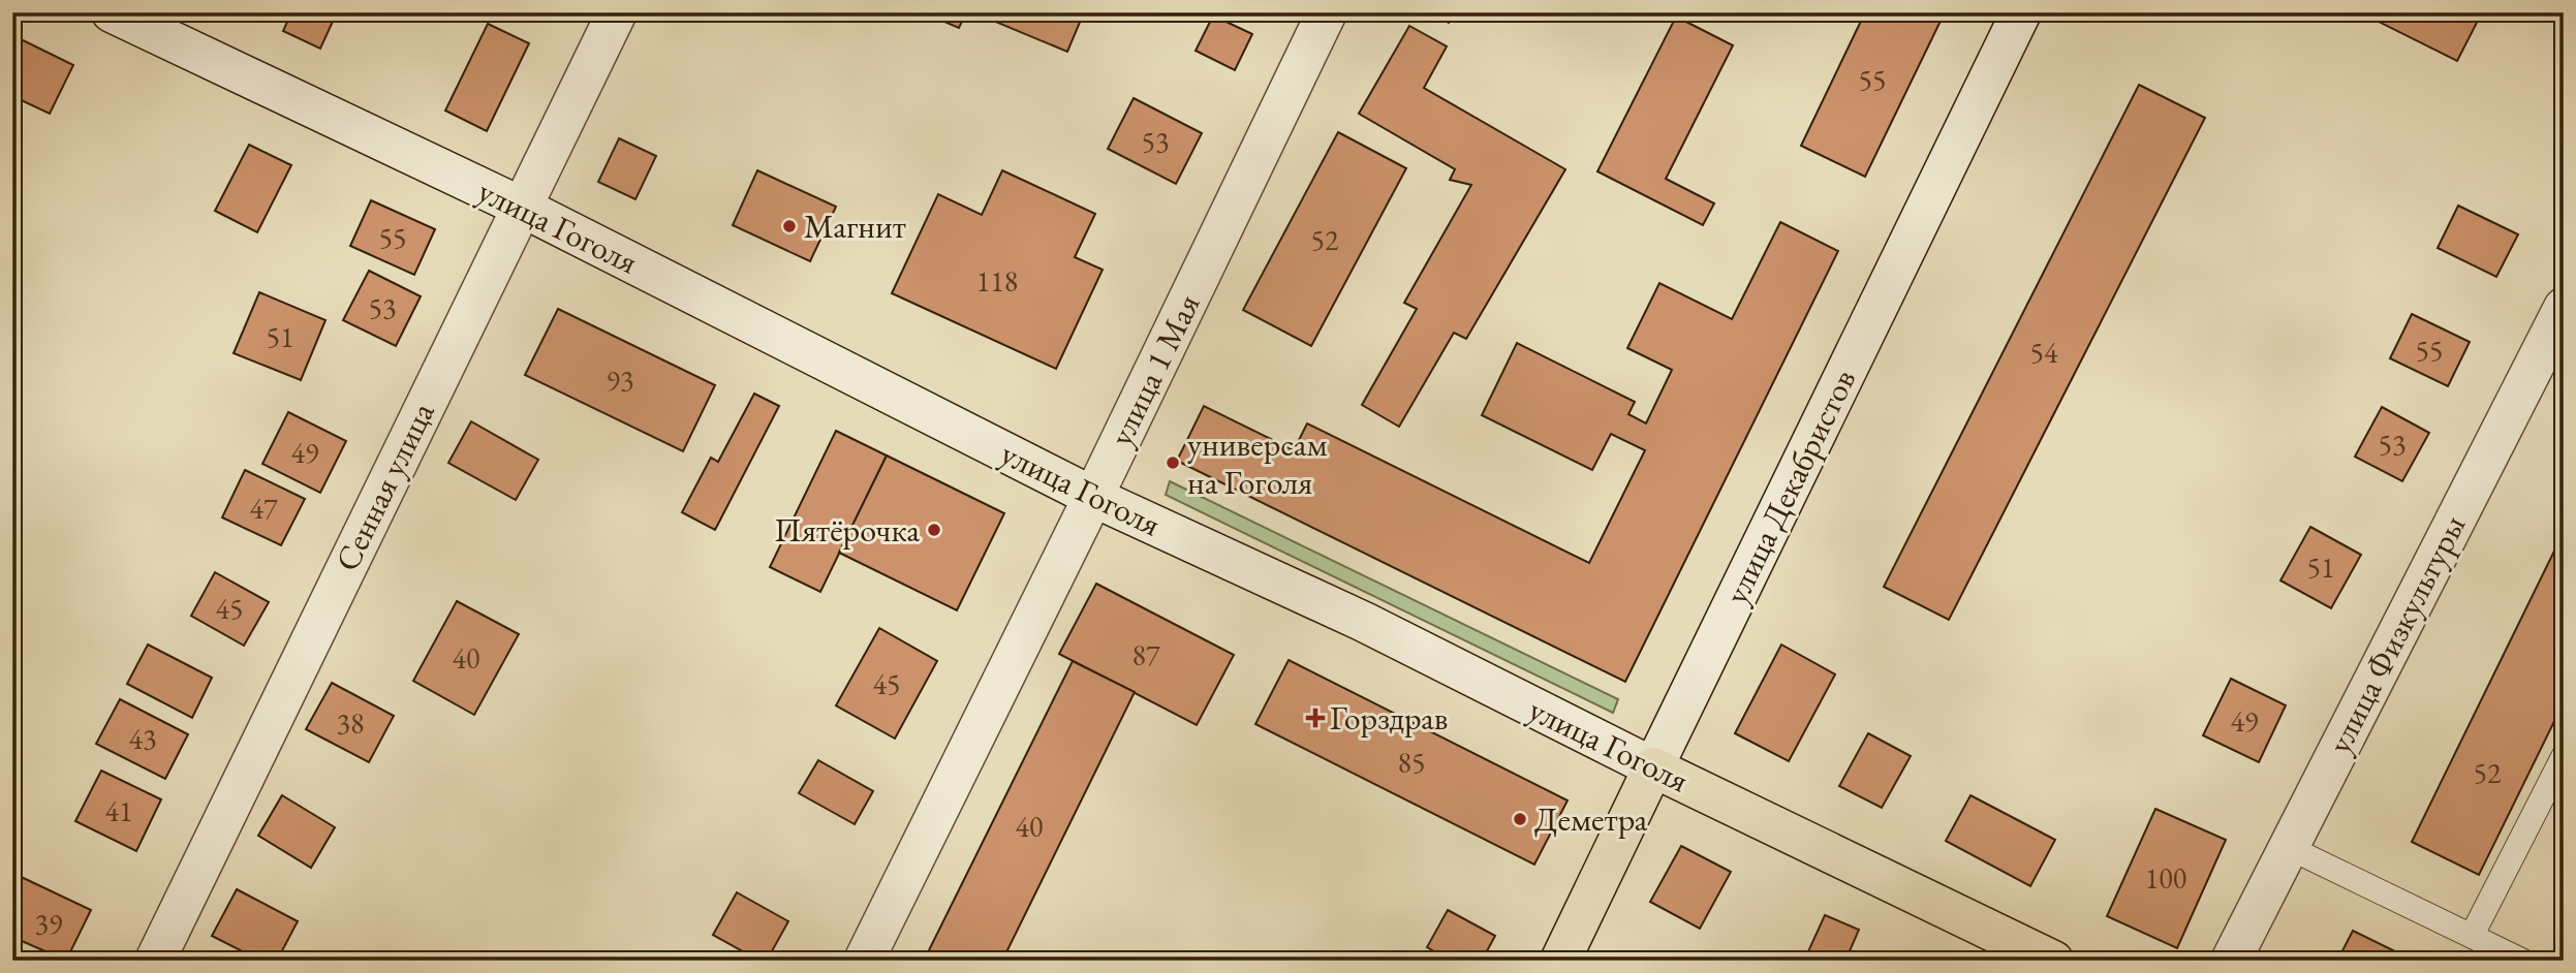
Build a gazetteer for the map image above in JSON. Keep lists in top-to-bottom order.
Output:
{
  "streets": {
    "main road": ["улица Гоголя", "улица Декабристов"],
    "street": ["улица 1 Мая", "Сенная улица", "улица Физкультуры"]
  },
  "crossings": [
    ["улица Гоголя", "улица 1 Мая"],
    ["улица Гоголя", "Сенная улица"],
    ["улица Гоголя", "улица Декабристов"]
  ],
  "places": {
    "other": [
      "Магнит",
      "универсам на Гоголя",
      "Пятёрочка",
      "Деметра"
    ],
    "health": ["Горздрав"]
  },
  "house_numbers": [
    "55",
    "53",
    "55",
    "52",
    "118",
    "53",
    "51",
    "55",
    "54",
    "93",
    "53",
    "49",
    "47",
    "51",
    "45",
    "87",
    "40",
    "45",
    "49",
    "38",
    "43",
    "85",
    "52",
    "41",
    "40",
    "100",
    "39"
  ]
}
